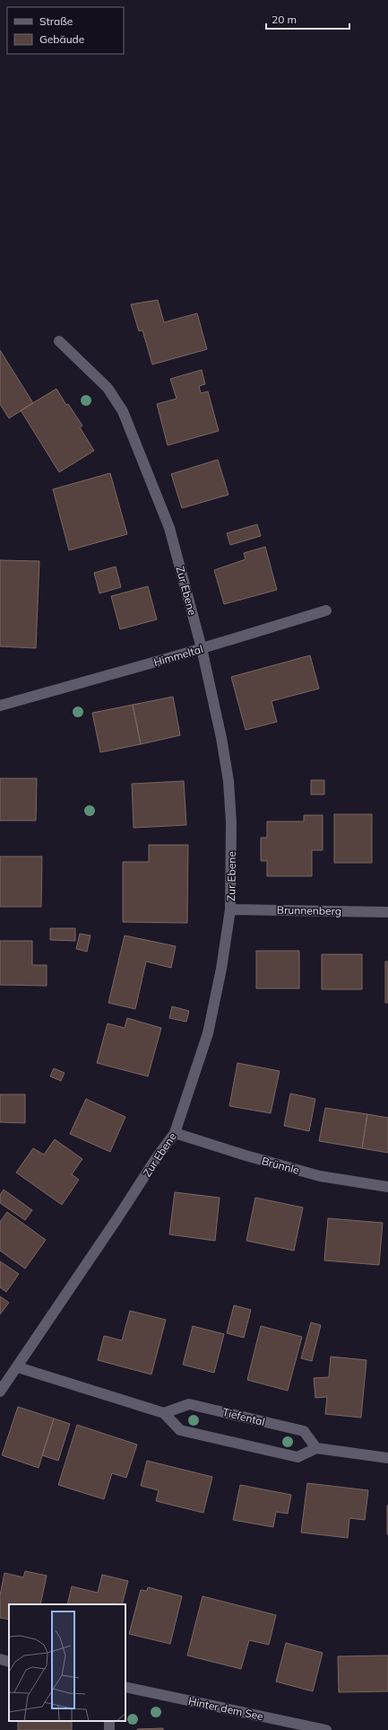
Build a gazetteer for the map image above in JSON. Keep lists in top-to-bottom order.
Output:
{
  "streets": {
    "street": [
      "Zur Ebene",
      "Himmeltal",
      "Brunnenberg",
      "Brünnle",
      "Tiefental",
      "Hinter dem See"
    ]
  },
  "crossings": [
    ["Zur Ebene", "Himmeltal"],
    ["Zur Ebene", "Brunnenberg"],
    ["Zur Ebene", "Brünnle"]
  ],
  "legend": ["Straße", "Gebäude"],
  "scale_bar": "20 m"
}
